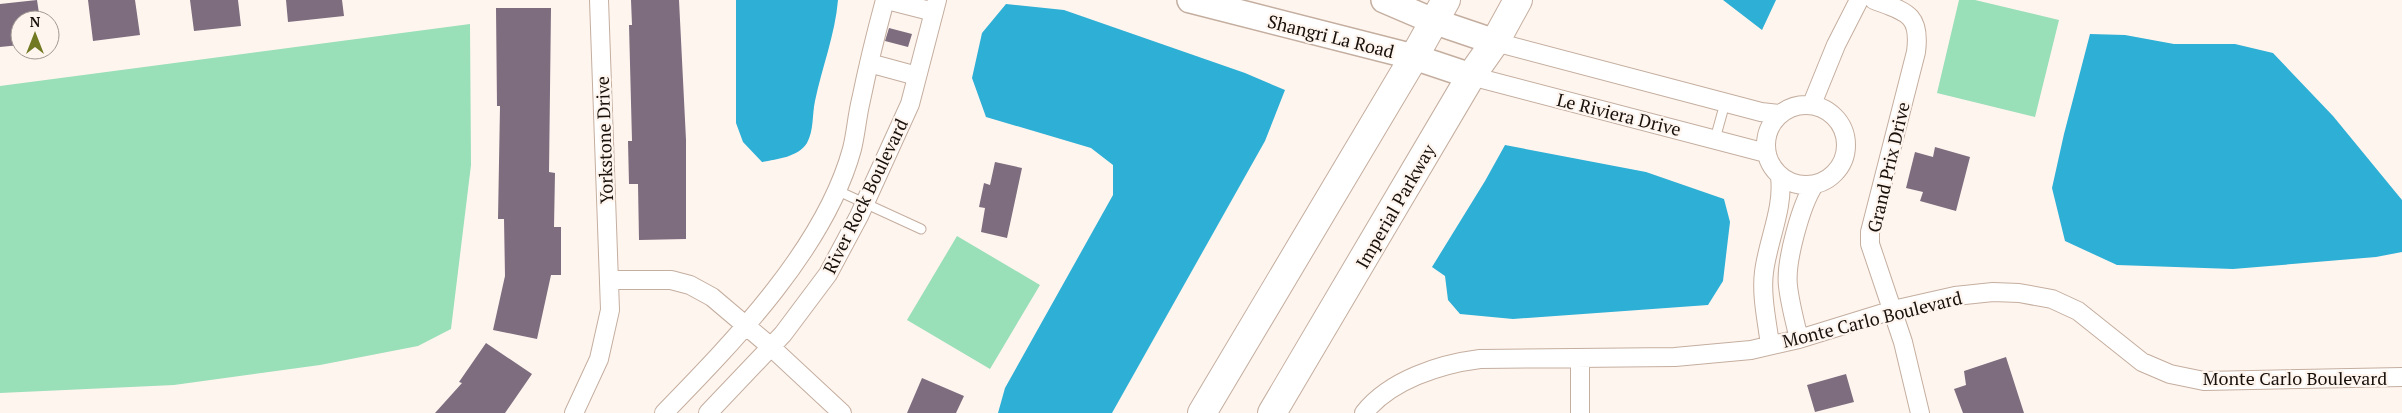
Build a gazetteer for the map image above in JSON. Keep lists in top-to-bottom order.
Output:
{
  "streets": {
    "main road": ["Imperial Parkway"],
    "street": [
      "Shangri La Road",
      "Le Riviera Drive",
      "Yorkstone Drive",
      "Grand Prix Drive",
      "River Rock Boulevard",
      "Monte Carlo Boulevard"
    ]
  },
  "crossings": [
    ["Shangri La Road", "Le Riviera Drive"],
    ["Shangri La Road", "Imperial Parkway"],
    ["Le Riviera Drive", "Imperial Parkway"],
    ["Grand Prix Drive", "Monte Carlo Boulevard"]
  ],
  "north": "top"
}
